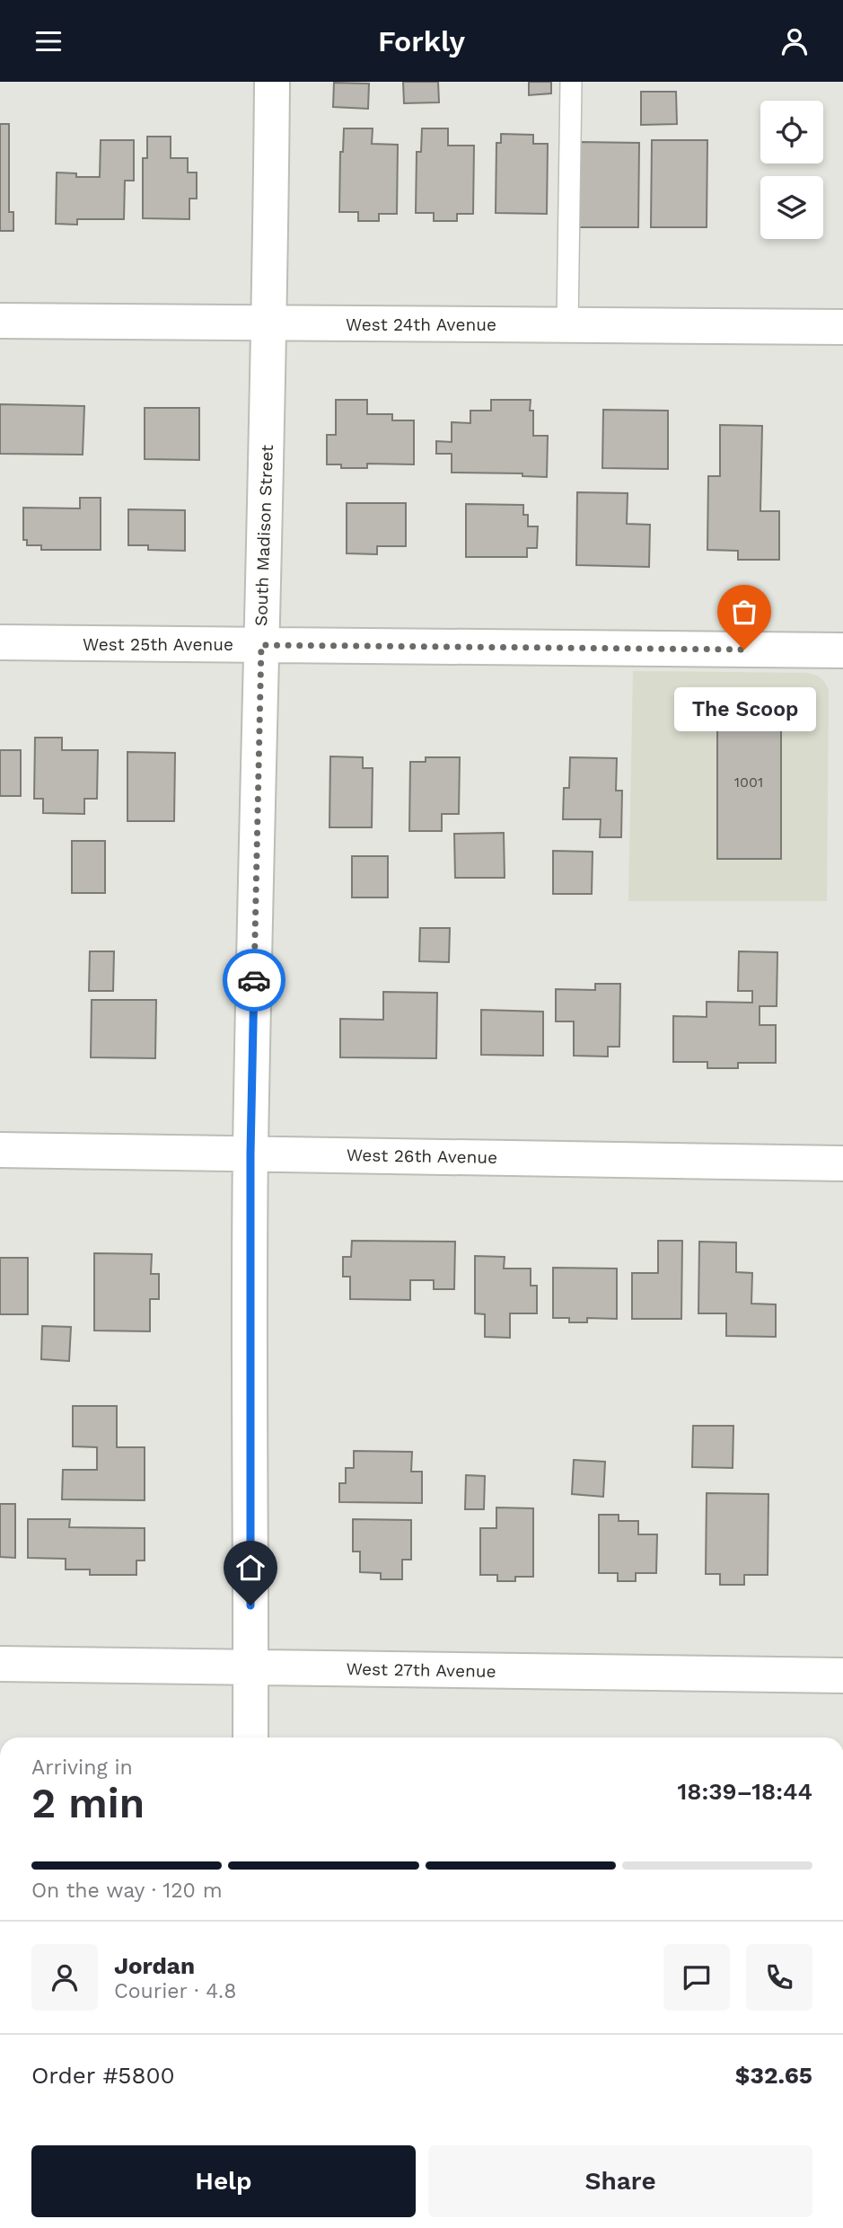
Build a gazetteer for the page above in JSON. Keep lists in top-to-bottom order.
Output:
{
  "streets": {
    "street": [
      "West 24th Avenue",
      "South Madison Street",
      "West 25th Avenue",
      "West 26th Avenue",
      "West 27th Avenue"
    ]
  },
  "crossings": [
    ["West 24th Avenue", "South Madison Street"],
    ["South Madison Street", "West 25th Avenue"],
    ["South Madison Street", "West 26th Avenue"],
    ["South Madison Street", "West 27th Avenue"]
  ],
  "places": ["The Scoop"],
  "house_numbers": ["1001"],
  "page": {
    "header": "Forkly",
    "bubble": "The Scoop",
    "heading": ["2 min", "Arriving in", "18:39–18:44"],
    "panel": [
      "Jordan",
      "Courier · 4.8",
      "Order #5800",
      "$32.65"
    ],
    "bar": "On the way · 120 m",
    "buttons": ["Help", "Share"]
  }
}
